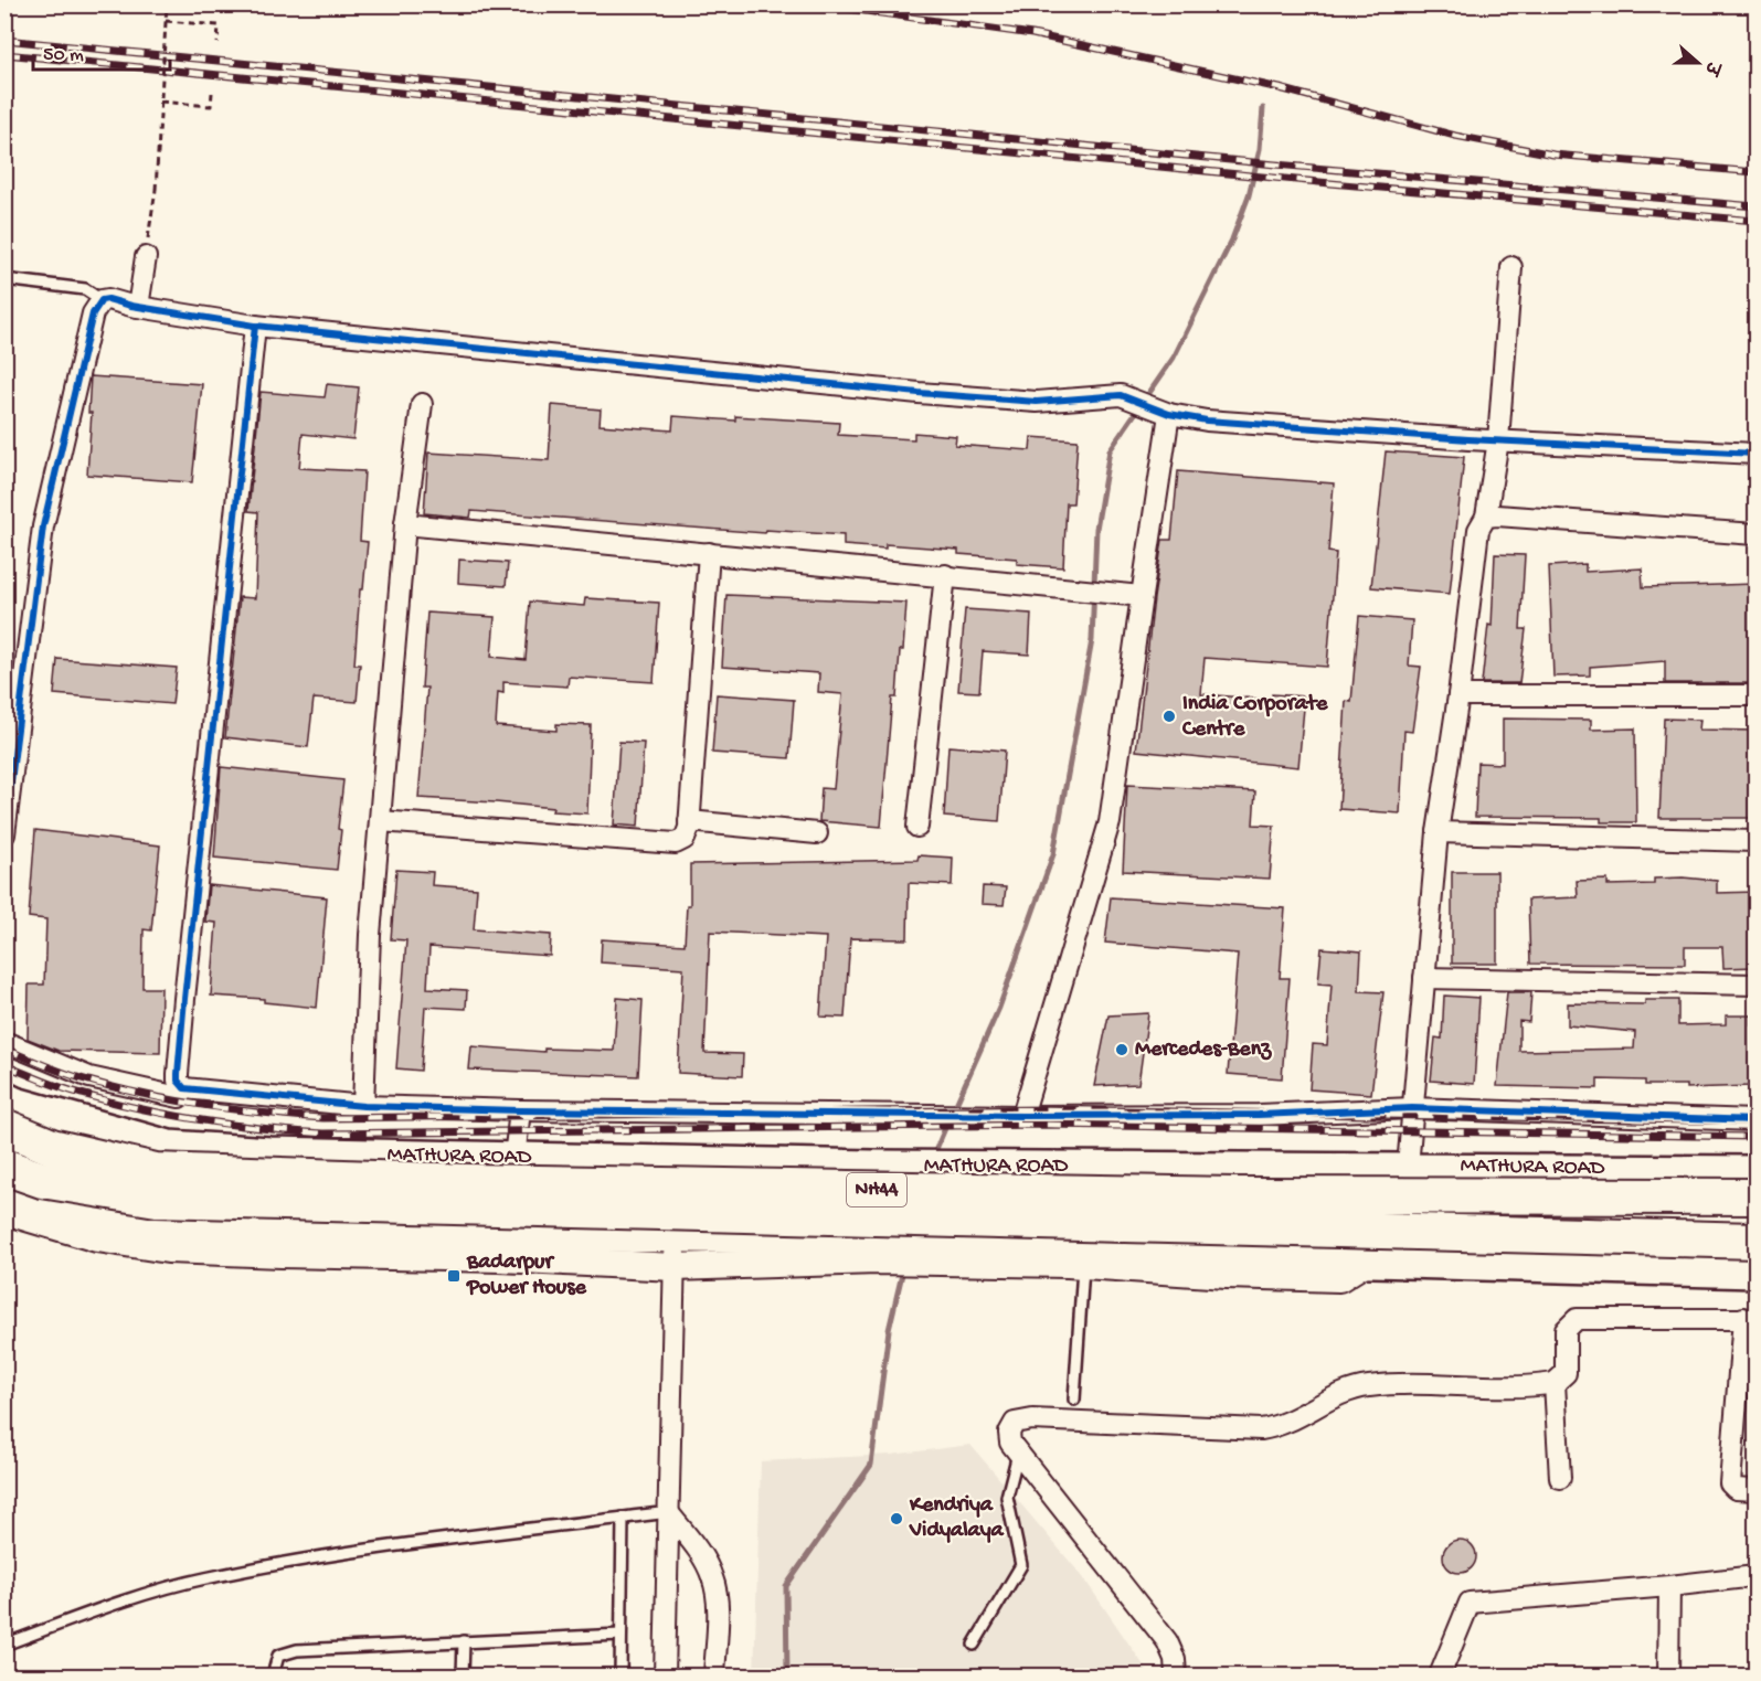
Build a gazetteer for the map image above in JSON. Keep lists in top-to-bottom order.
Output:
{
  "streets": {
    "highway": ["MATHURA ROAD", "NH44"]
  },
  "places": {
    "other": ["India Corporate Centre", "Mercedes-Benz", "Kendriya Vidyalaya"],
    "transit": ["Badarpur Power House"]
  },
  "scale_bar": "50 m",
  "north": "right"
}
